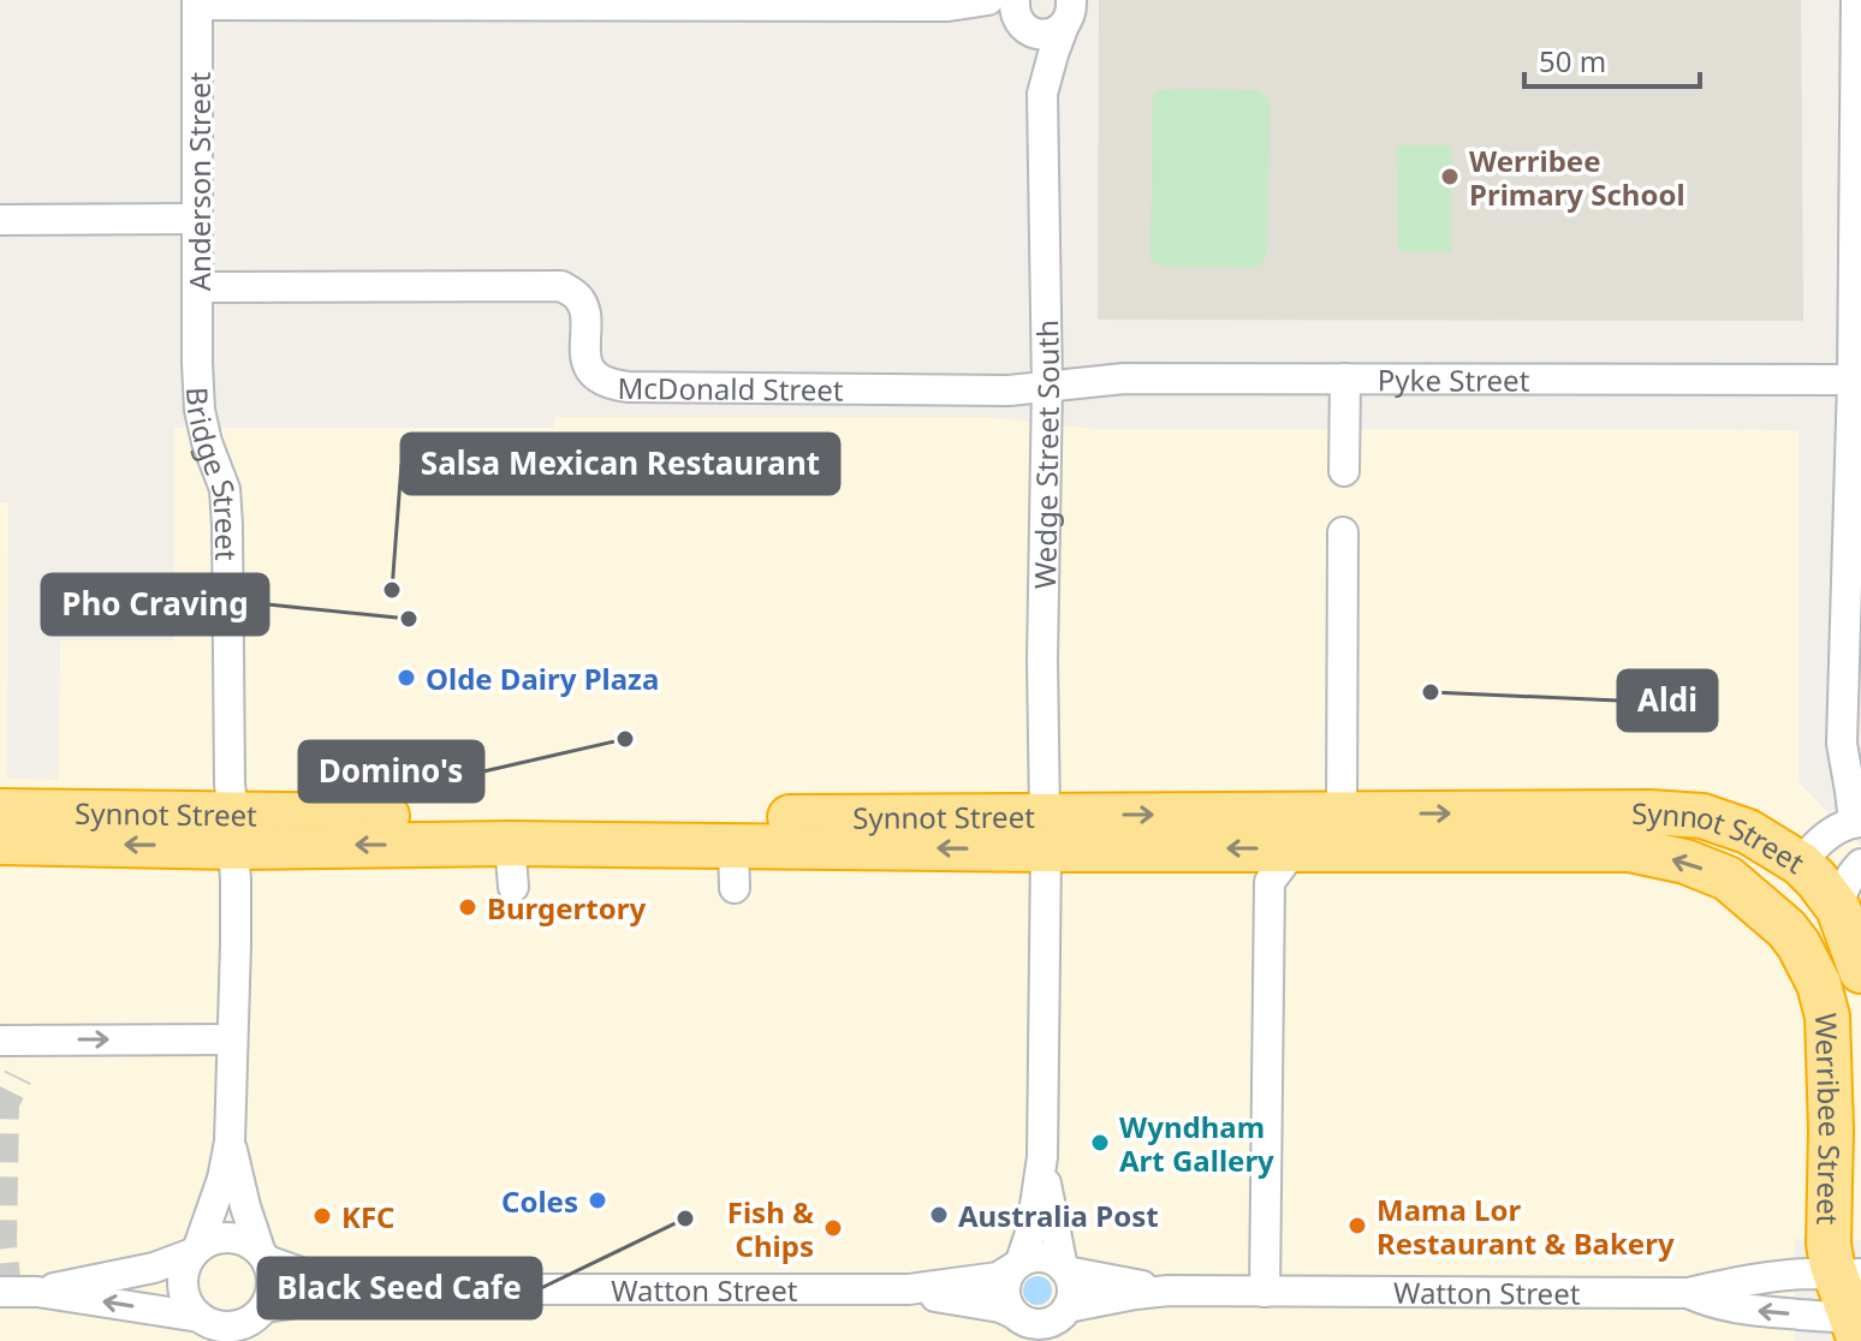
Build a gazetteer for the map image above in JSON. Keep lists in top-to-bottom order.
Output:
{
  "streets": {
    "highway": ["Synnot Street", "Werribee Street"],
    "street": [
      "Anderson Street",
      "Pyke Street",
      "McDonald Street",
      "Wedge Street South",
      "Bridge Street",
      "Watton Street"
    ]
  },
  "crossings": [
    ["Anderson Street", "McDonald Street"],
    ["Anderson Street", "Bridge Street"],
    ["Pyke Street", "McDonald Street"],
    ["Pyke Street", "Wedge Street South"],
    ["McDonald Street", "Wedge Street South"],
    ["Wedge Street South", "Synnot Street"],
    ["Wedge Street South", "Watton Street"],
    ["Bridge Street", "Synnot Street"],
    ["Bridge Street", "Watton Street"],
    ["Synnot Street", "Werribee Street"],
    ["Werribee Street", "Watton Street"]
  ],
  "places": [
    "Werribee Primary School",
    "Salsa Mexican Restaurant",
    "Pho Craving",
    "Olde Dairy Plaza",
    "Aldi",
    "Domino's",
    "Burgertory",
    "Wyndham Art Gallery",
    "Coles",
    "Australia Post",
    "KFC",
    "Black Seed Cafe",
    "Mama Lor Restaurant & Bakery",
    "Fish & Chips"
  ],
  "scale_bar": "50 m"
}
